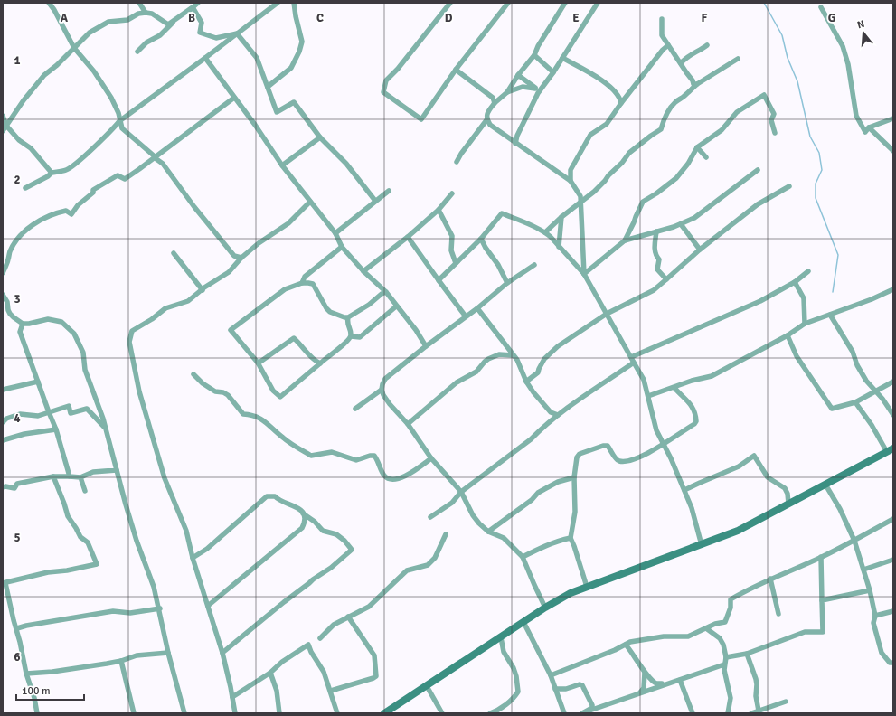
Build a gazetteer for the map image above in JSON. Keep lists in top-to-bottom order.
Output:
{
  "scale_bar": "100 m",
  "north": "top",
  "grid": {
    "columns": [
      "A",
      "B",
      "C",
      "D",
      "E",
      "F",
      "G"
    ],
    "rows": [
      "1",
      "2",
      "3",
      "4",
      "5",
      "6"
    ]
  }
}
